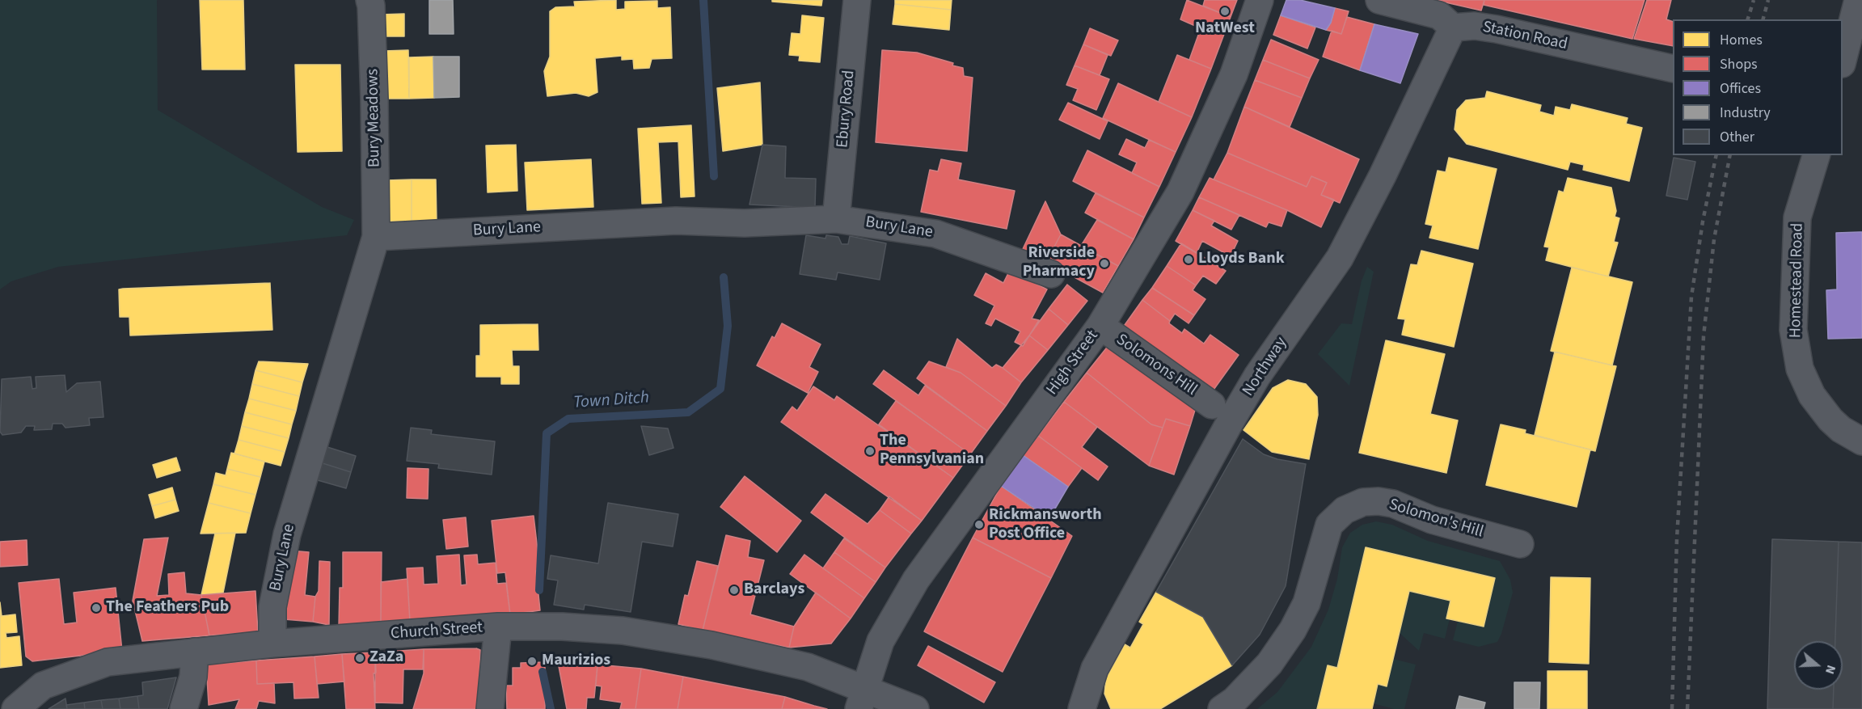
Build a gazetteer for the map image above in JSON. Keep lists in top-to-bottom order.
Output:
{
  "streets": {
    "street": [
      "Station Road",
      "Ebury Road",
      "Bury Meadows",
      "Bury Lane",
      "Homestead Road",
      "High Street",
      "Solomons Hill",
      "Northway",
      "Solomon's Hill",
      "Church Street"
    ]
  },
  "crossings": [
    ["Station Road", "Northway"],
    ["Ebury Road", "Bury Lane"],
    ["Bury Meadows", "Bury Lane"],
    ["Bury Lane", "Church Street"],
    ["High Street", "Solomons Hill"],
    ["High Street", "Church Street"]
  ],
  "water": ["Town Ditch"],
  "places": [
    "NatWest",
    "Lloyds Bank",
    "Riverside Pharmacy",
    "The Pennsylvanian",
    "Rickmansworth Post Office",
    "Barclays",
    "The Feathers Pub",
    "ZaZa",
    "Maurizios"
  ],
  "legend": [
    "Homes",
    "Shops",
    "Offices",
    "Industry",
    "Other"
  ],
  "north": "right"
}
